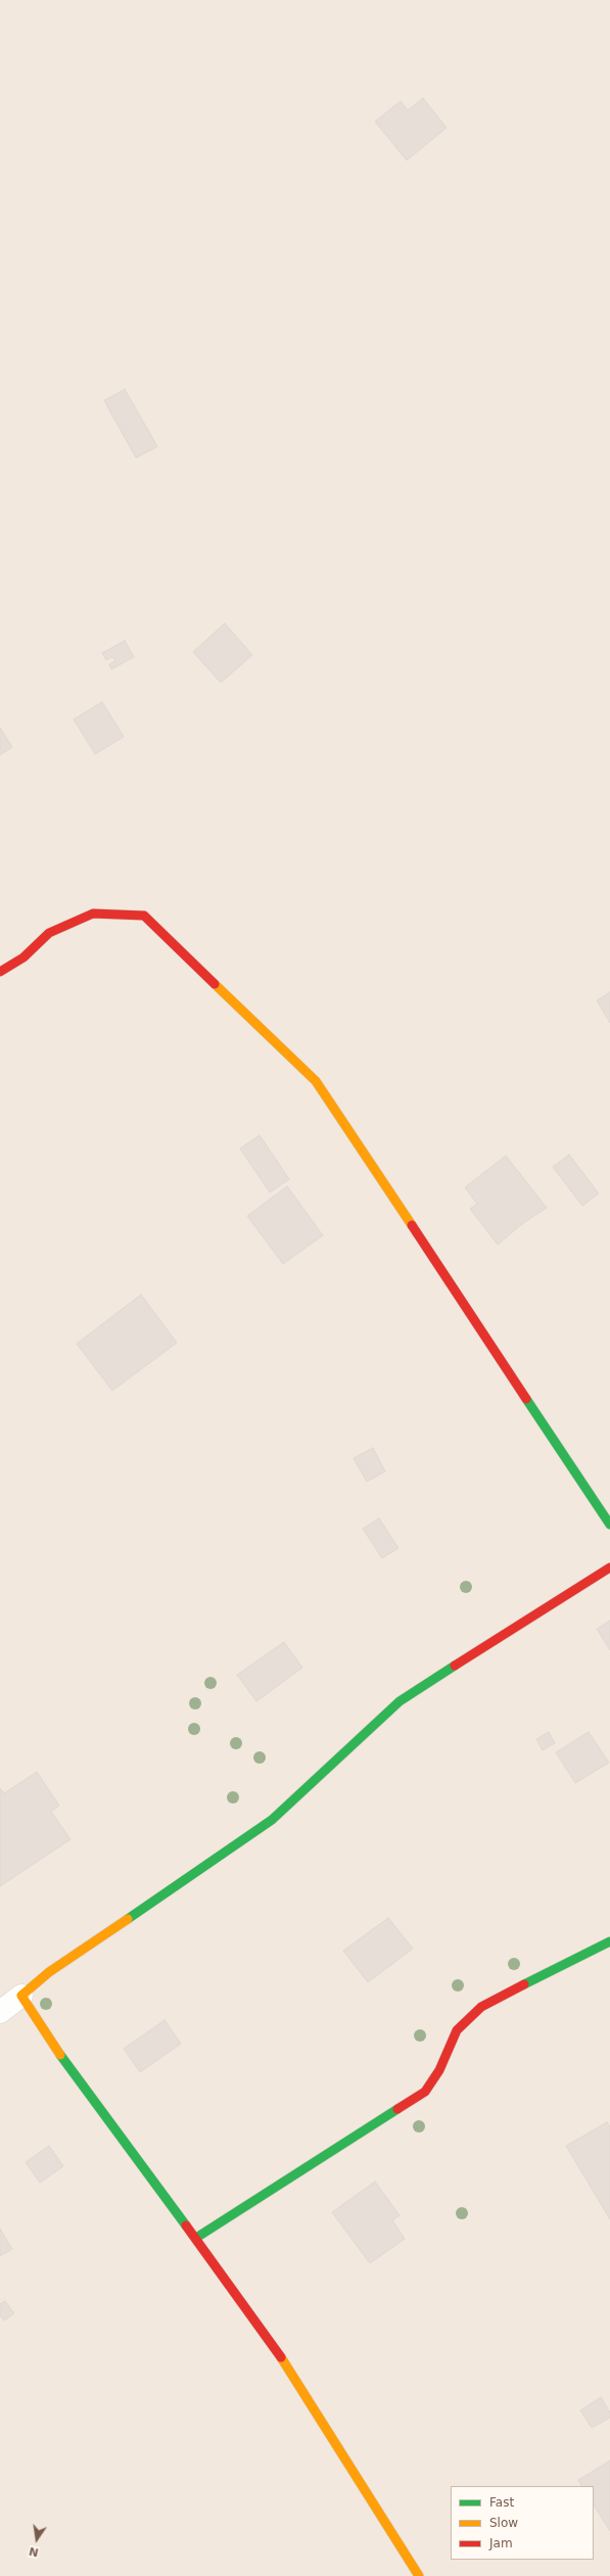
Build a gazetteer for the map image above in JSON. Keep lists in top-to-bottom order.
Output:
{
  "legend": ["Fast", "Slow", "Jam"],
  "north": "bottom"
}
